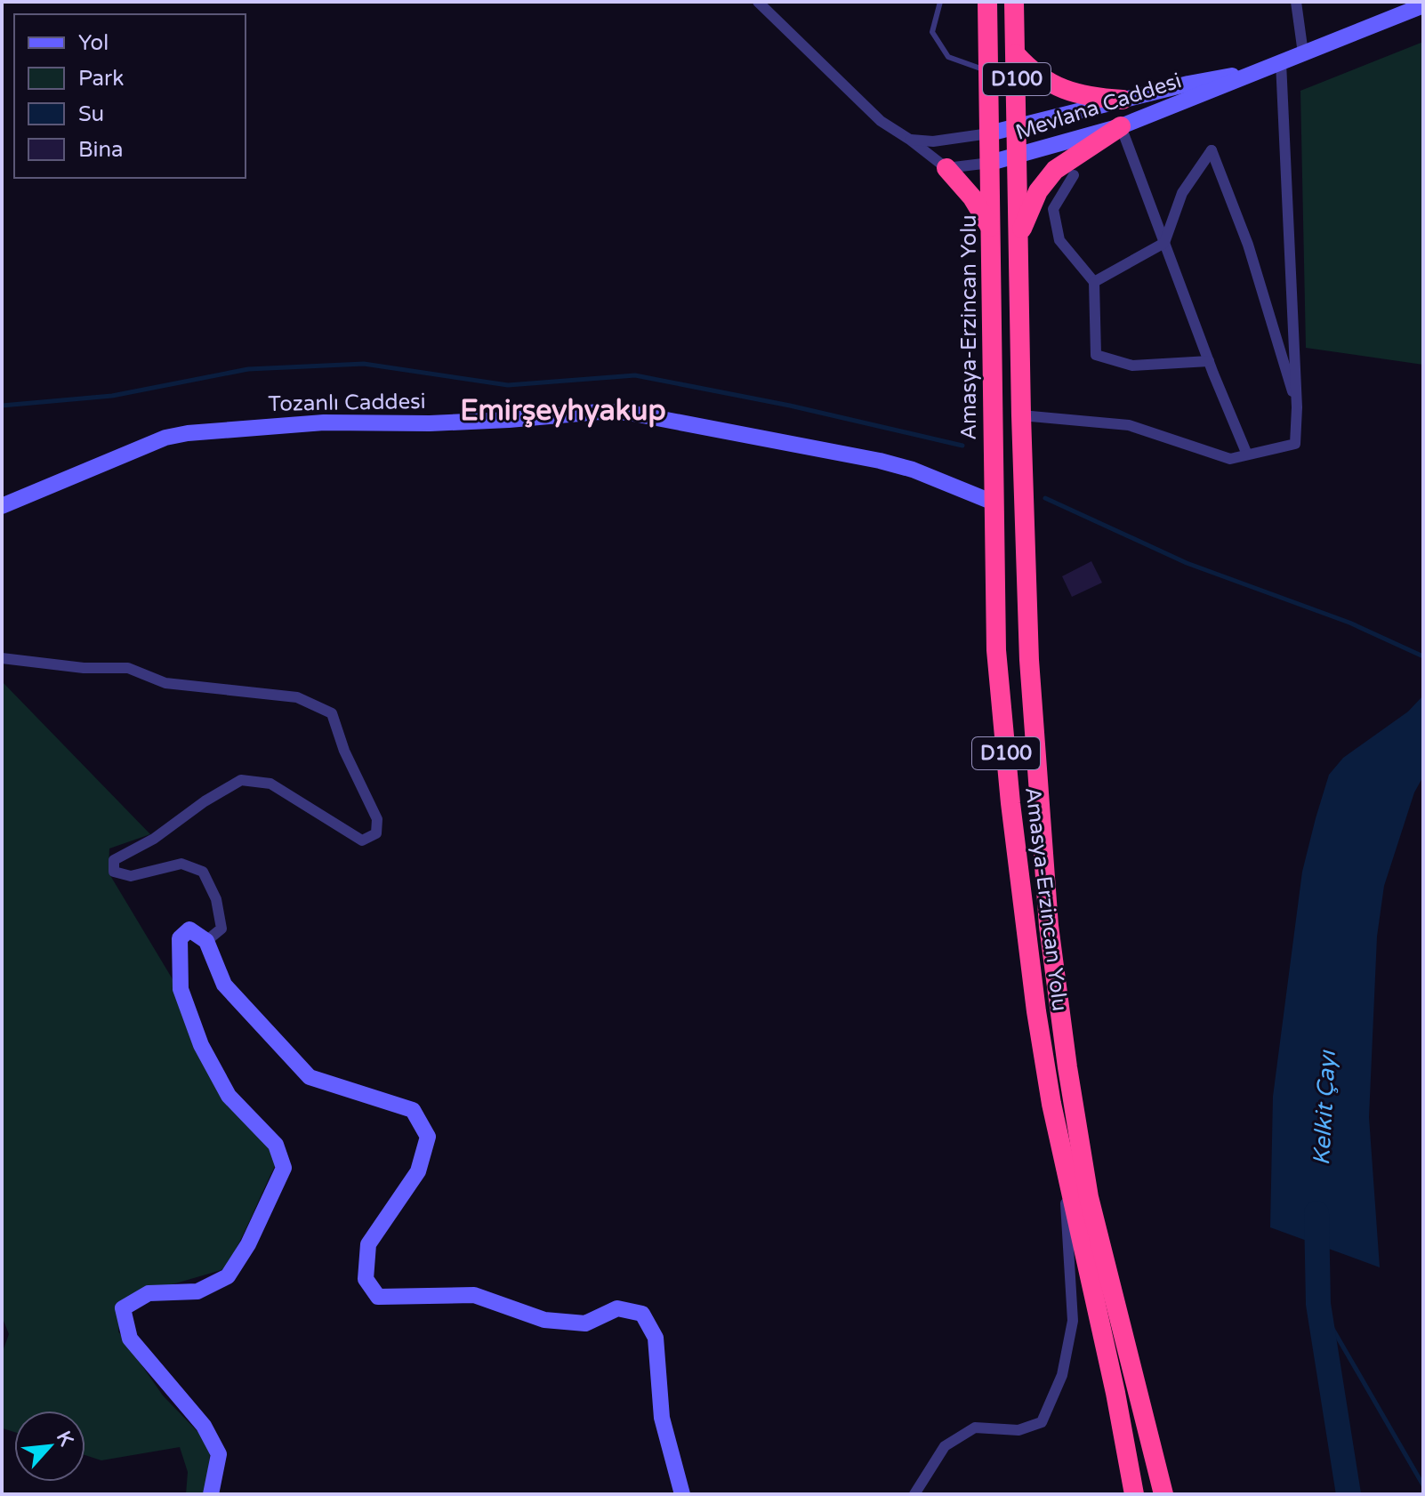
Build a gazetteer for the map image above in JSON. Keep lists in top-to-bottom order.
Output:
{
  "streets": {
    "highway": ["D100", "Amasya-Erzincan Yolu"],
    "street": ["Mevlana Caddesi", "Tozanlı Caddesi"]
  },
  "crossings": [
    ["D100", "Mevlana Caddesi"],
    ["Mevlana Caddesi", "Amasya-Erzincan Yolu"],
    ["Amasya-Erzincan Yolu", "Tozanlı Caddesi"]
  ],
  "districts": ["Emirşeyhyakup"],
  "water": ["Kelkit Çayı"],
  "legend": [
    "Yol",
    "Park",
    "Su",
    "Bina"
  ],
  "north": "top right"
}
